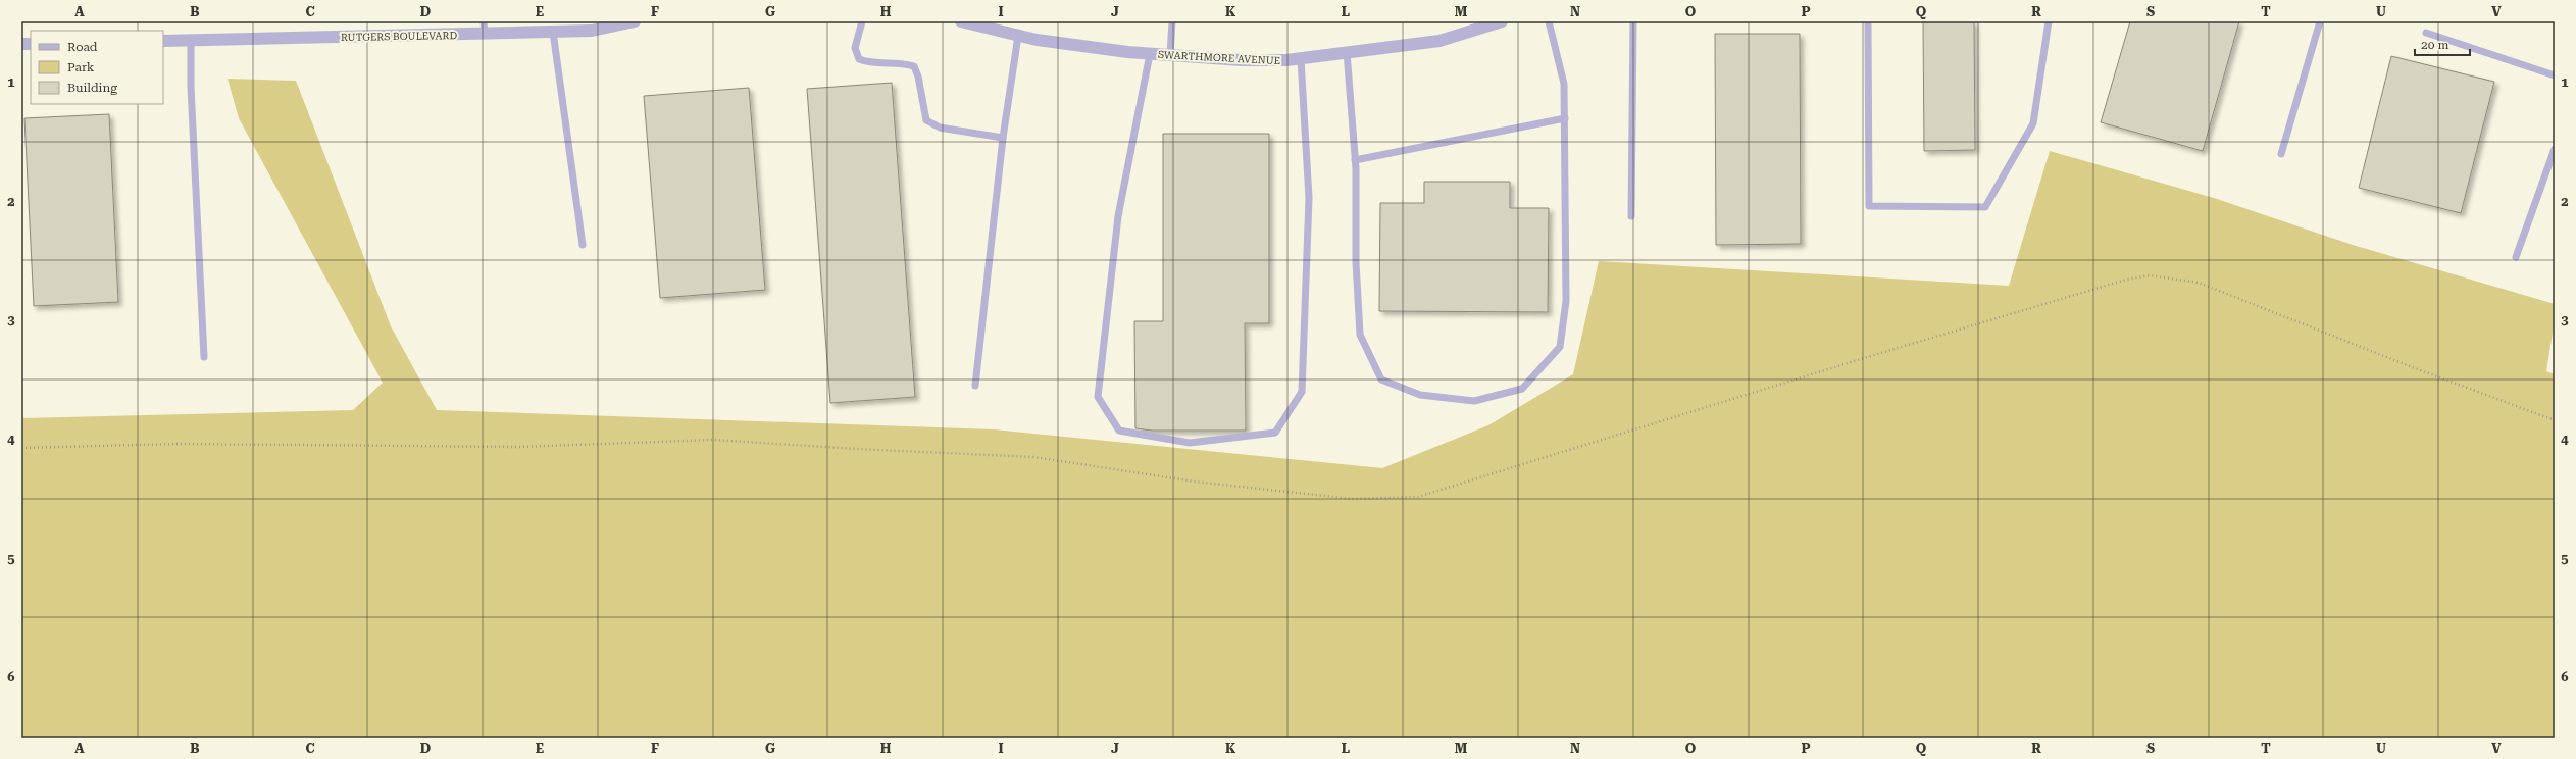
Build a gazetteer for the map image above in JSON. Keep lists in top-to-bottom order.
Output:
{
  "streets": {
    "street": ["RUTGERS BOULEVARD", "SWARTHMORE AVENUE"]
  },
  "legend": ["Road", "Park", "Building"],
  "scale_bar": "20 m",
  "grid": {
    "columns": [
      "A",
      "B",
      "C",
      "D",
      "E",
      "F",
      "G",
      "H",
      "I",
      "J",
      "K",
      "L",
      "M",
      "N",
      "O",
      "P",
      "Q",
      "R",
      "S",
      "T",
      "U",
      "V"
    ],
    "rows": [
      "1",
      "2",
      "3",
      "4",
      "5",
      "6"
    ]
  }
}
